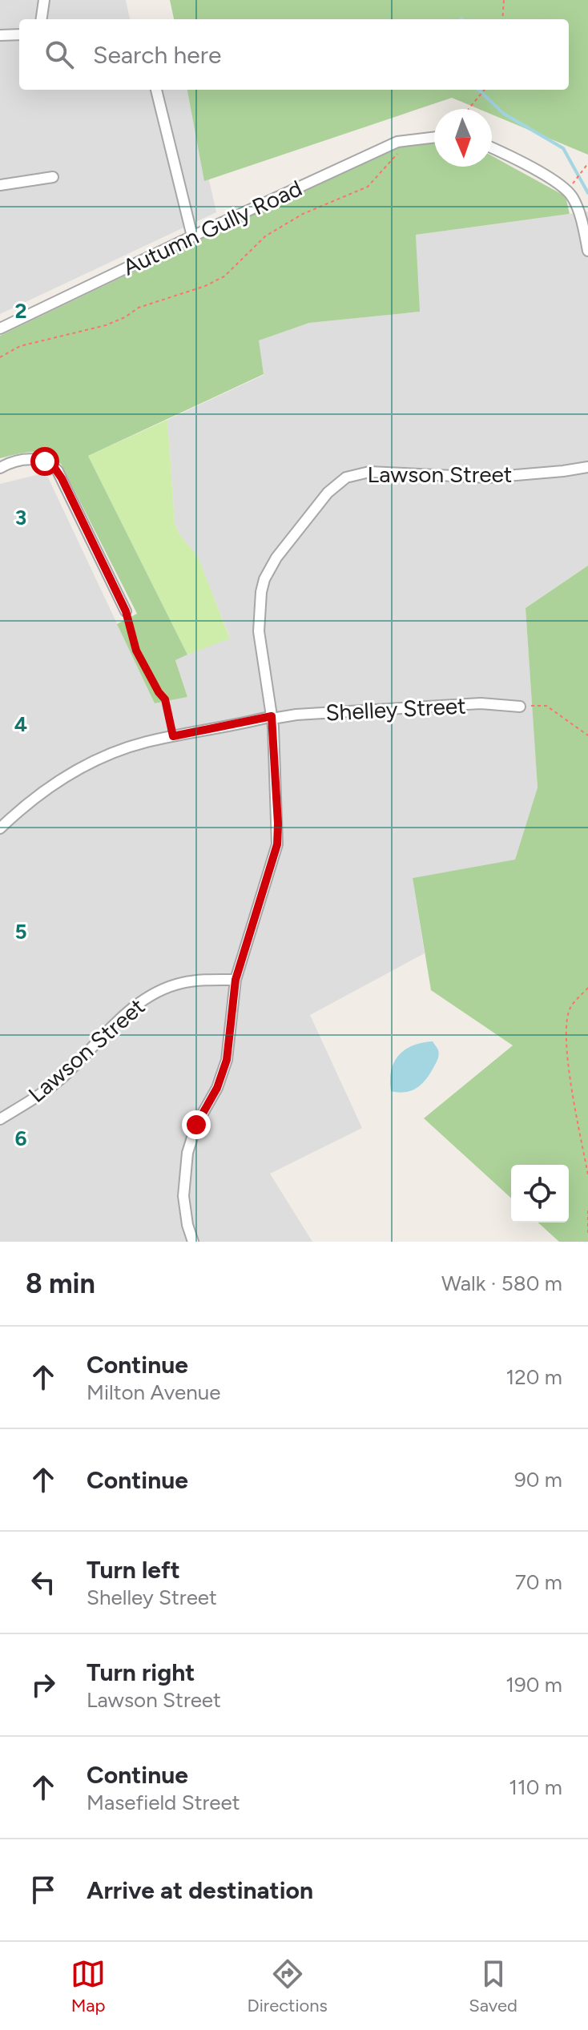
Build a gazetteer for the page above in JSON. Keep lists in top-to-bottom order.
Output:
{
  "streets": {
    "street": ["Autumn Gully Road", "Lawson Street", "Shelley Street"]
  },
  "crossings": [
    ["Lawson Street", "Shelley Street"]
  ],
  "north": "bottom",
  "page": {
    "search": "Search here",
    "heading": ["8 min", "Walk · 580 m"],
    "list": [
      ["Continue", "Milton Avenue", "120 m"],
      ["Continue", "90 m"],
      ["Turn left", "Shelley Street", "70 m"],
      ["Turn right", "Lawson Street", "190 m"],
      ["Continue", "Masefield Street", "110 m"],
      "Arrive at destination"
    ],
    "nav": ["Map", "Directions", "Saved"]
  },
  "grid": {
    "rows": [
      "2",
      "3",
      "4",
      "5",
      "6"
    ]
  }
}
